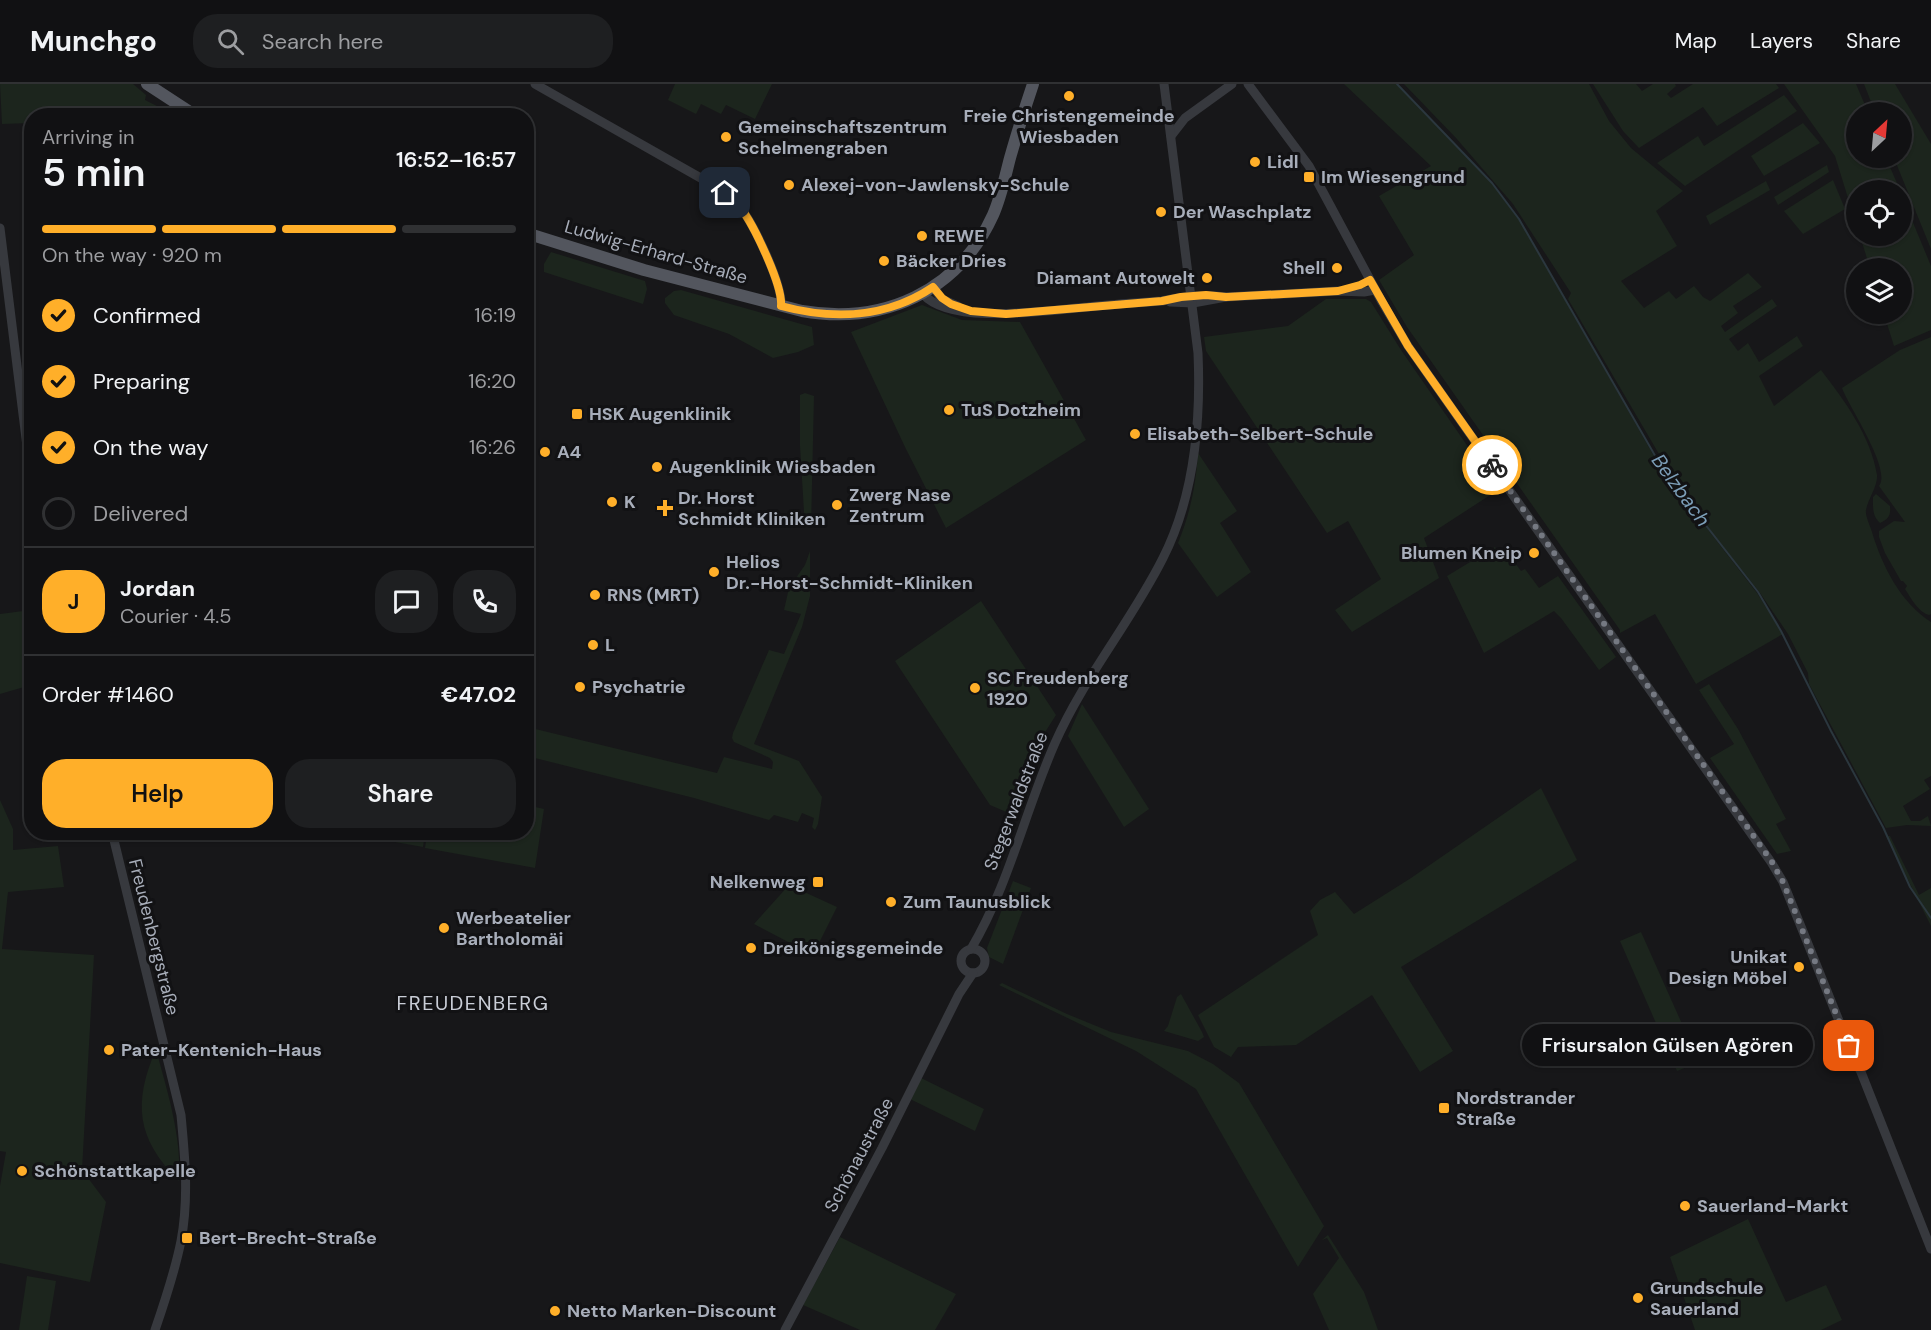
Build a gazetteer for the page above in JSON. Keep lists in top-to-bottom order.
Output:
{
  "streets": {
    "main road": ["Ludwig-Erhard-Straße"],
    "street": ["Stegerwaldstraße", "Freudenbergstraße", "Schönaustraße"]
  },
  "crossings": [
    ["Stegerwaldstraße", "Schönaustraße"]
  ],
  "districts": ["FREUDENBERG"],
  "water": ["Belzbach"],
  "places": {
    "other": [
      "Freie Christengemeinde Wiesbaden",
      "Gemeinschaftszentrum Schelmengraben",
      "Lidl",
      "Alexej-von-Jawlensky-Schule",
      "Der Waschplatz",
      "REWE",
      "Bäcker Dries",
      "Shell",
      "Diamant Autowelt",
      "TuS Dotzheim",
      "Elisabeth-Selbert-Schule",
      "A4",
      "Augenklinik Wiesbaden",
      "K",
      "Zwerg Nase Zentrum",
      "Blumen Kneip",
      "Helios Dr.-Horst-Schmidt-Kliniken",
      "RNS (MRT)",
      "L",
      "Psychatrie",
      "SC Freudenberg 1920",
      "Zum Taunusblick",
      "Werbeatelier Bartholomäi",
      "Dreikönigsgemeinde",
      "Unikat Design Möbel",
      "Frisursalon Gülsen Agören",
      "Pater-Kentenich-Haus",
      "Schönstattkapelle",
      "Sauerland-Markt",
      "Grundschule Sauerland",
      "Netto Marken-Discount"
    ],
    "transit": [
      "Im Wiesengrund",
      "HSK Augenklinik",
      "Nelkenweg",
      "Nordstrander Straße",
      "Bert-Brecht-Straße"
    ],
    "health": ["Dr. Horst Schmidt Kliniken"]
  },
  "north": "top right",
  "page": {
    "header": "Munchgo",
    "search": "Search here",
    "nav": ["Map", "Layers", "Share"],
    "heading": ["5 min", "Arriving in", "16:52–16:57"],
    "panel": [
      "Jordan",
      "Courier · 4.5",
      "Order #1460",
      "€47.02"
    ],
    "bar": "On the way · 920 m",
    "list": [
      ["Confirmed", "16:19"],
      ["Preparing", "16:20"],
      ["On the way", "16:26"],
      "Delivered"
    ],
    "round": "J",
    "buttons": ["Help", "Share"],
    "bubble": "Frisursalon Gülsen Agören"
  }
}
